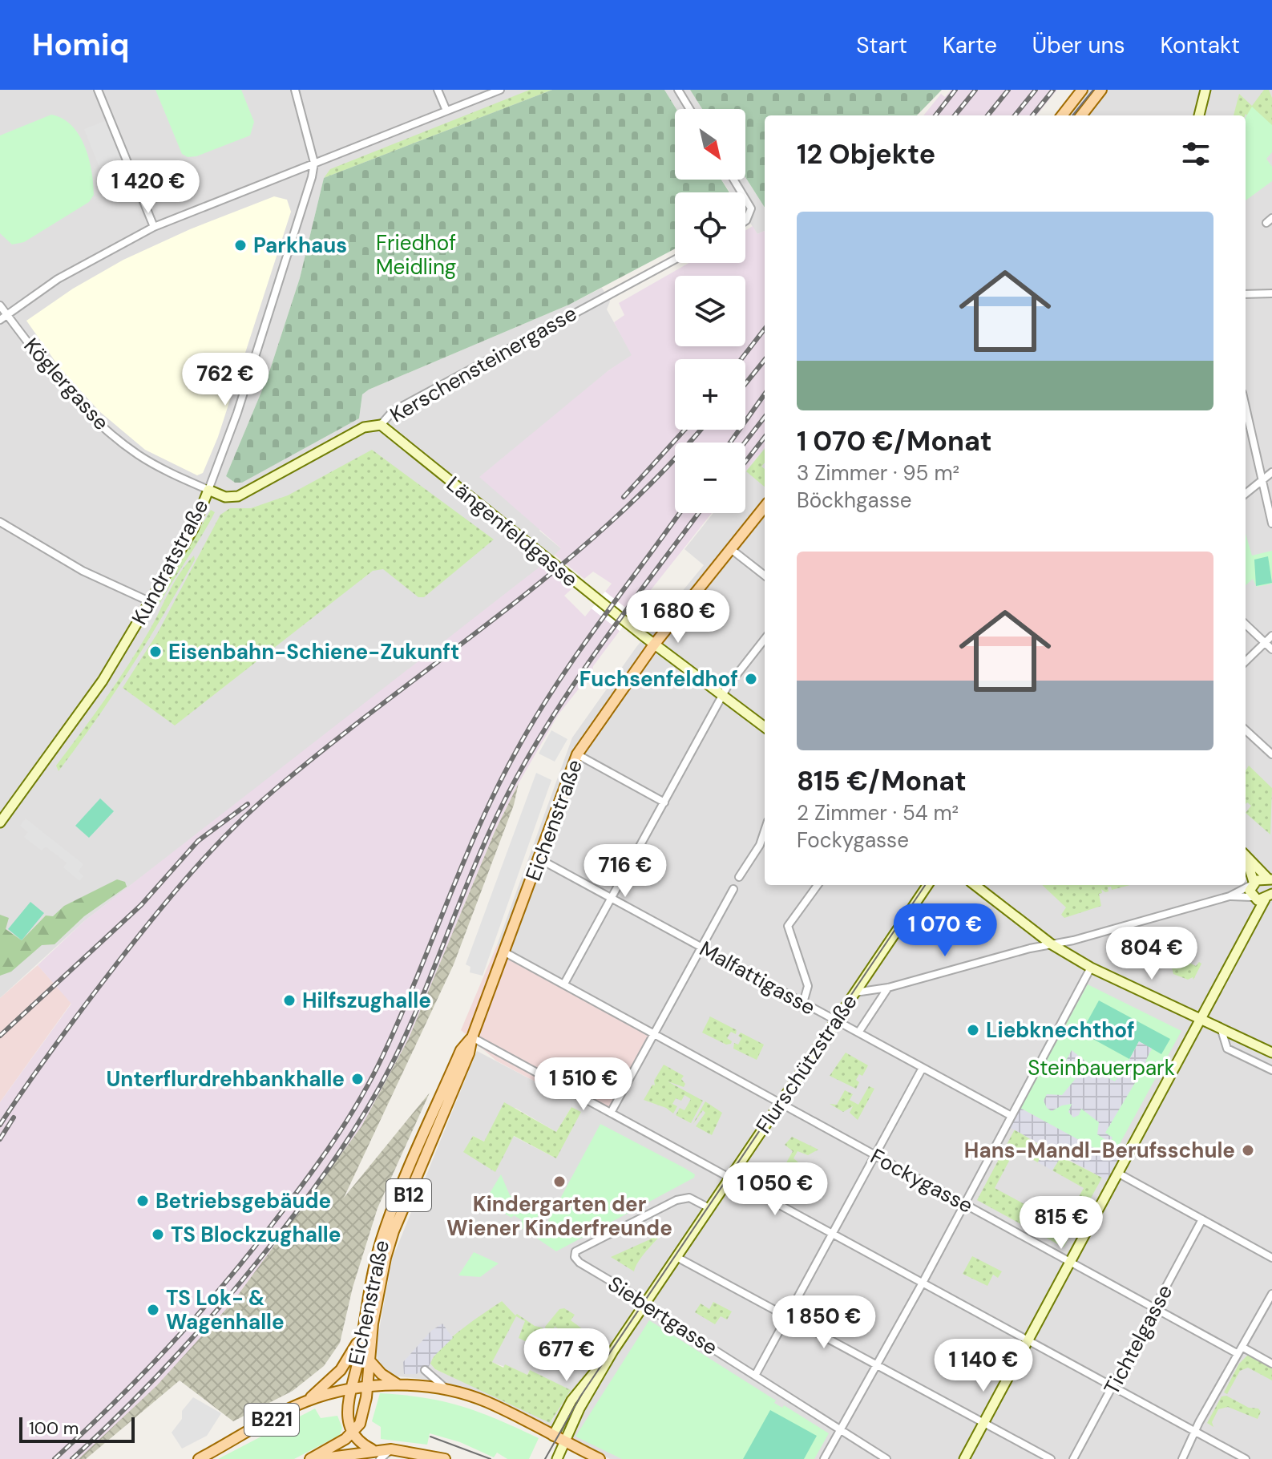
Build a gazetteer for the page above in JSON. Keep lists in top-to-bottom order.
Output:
{
  "streets": {
    "main road": ["Eichenstraße", "B12", "B221"],
    "street": [
      "Kerschensteinergasse",
      "Köglergasse",
      "Längenfeldgasse",
      "Kundratstraße",
      "Malfattigasse",
      "Flurschützstraße",
      "Fockygasse",
      "Siebertgasse",
      "Tichtelgasse"
    ]
  },
  "crossings": [
    ["Kerschensteinergasse", "Köglergasse"],
    ["Kerschensteinergasse", "Längenfeldgasse"],
    ["Kerschensteinergasse", "Kundratstraße"],
    ["Köglergasse", "Kundratstraße"],
    ["Längenfeldgasse", "Eichenstraße"],
    ["Eichenstraße", "Malfattigasse"],
    ["Eichenstraße", "Fockygasse"],
    ["Eichenstraße", "B221"],
    ["Malfattigasse", "Flurschützstraße"],
    ["Flurschützstraße", "Fockygasse"],
    ["Flurschützstraße", "Siebertgasse"],
    ["Flurschützstraße", "B221"],
    ["Fockygasse", "Tichtelgasse"]
  ],
  "parks": ["Friedhof Meidling", "Steinbauerpark"],
  "places": [
    "Parkhaus",
    "Eisenbahn-Schiene-Zukunft",
    "Fuchsenfeldhof",
    "Hilfszughalle",
    "Liebknechthof",
    "Unterflurdrehbankhalle",
    "Hans-Mandl-Berufsschule",
    "Kindergarten der Wiener Kinderfreunde",
    "Betriebsgebäude",
    "TS Blockzughalle",
    "TS Lok- & Wagenhalle"
  ],
  "scale_bar": "100 m",
  "north": "bottom right",
  "page": {
    "header": "Homiq",
    "nav": [
      "Start",
      "Karte",
      "Über uns",
      "Kontakt"
    ],
    "map_buttons": ["+", "−"],
    "heading": "12 Objekte",
    "price": [
      "1 420 €",
      "762 €",
      "1 680 €",
      "716 €",
      "1 070 €",
      "804 €",
      "1 510 €",
      "1 050 €",
      "815 €",
      "1 850 €",
      "677 €",
      "1 140 €"
    ],
    "list": [
      {
        "name": "1 070 €/Monat",
        "note": "3 Zimmer · 95 m² · Böckhgasse"
      },
      {
        "name": "815 €/Monat",
        "note": "2 Zimmer · 54 m² · Fockygasse"
      }
    ],
    "scale": "100 m"
  }
}
